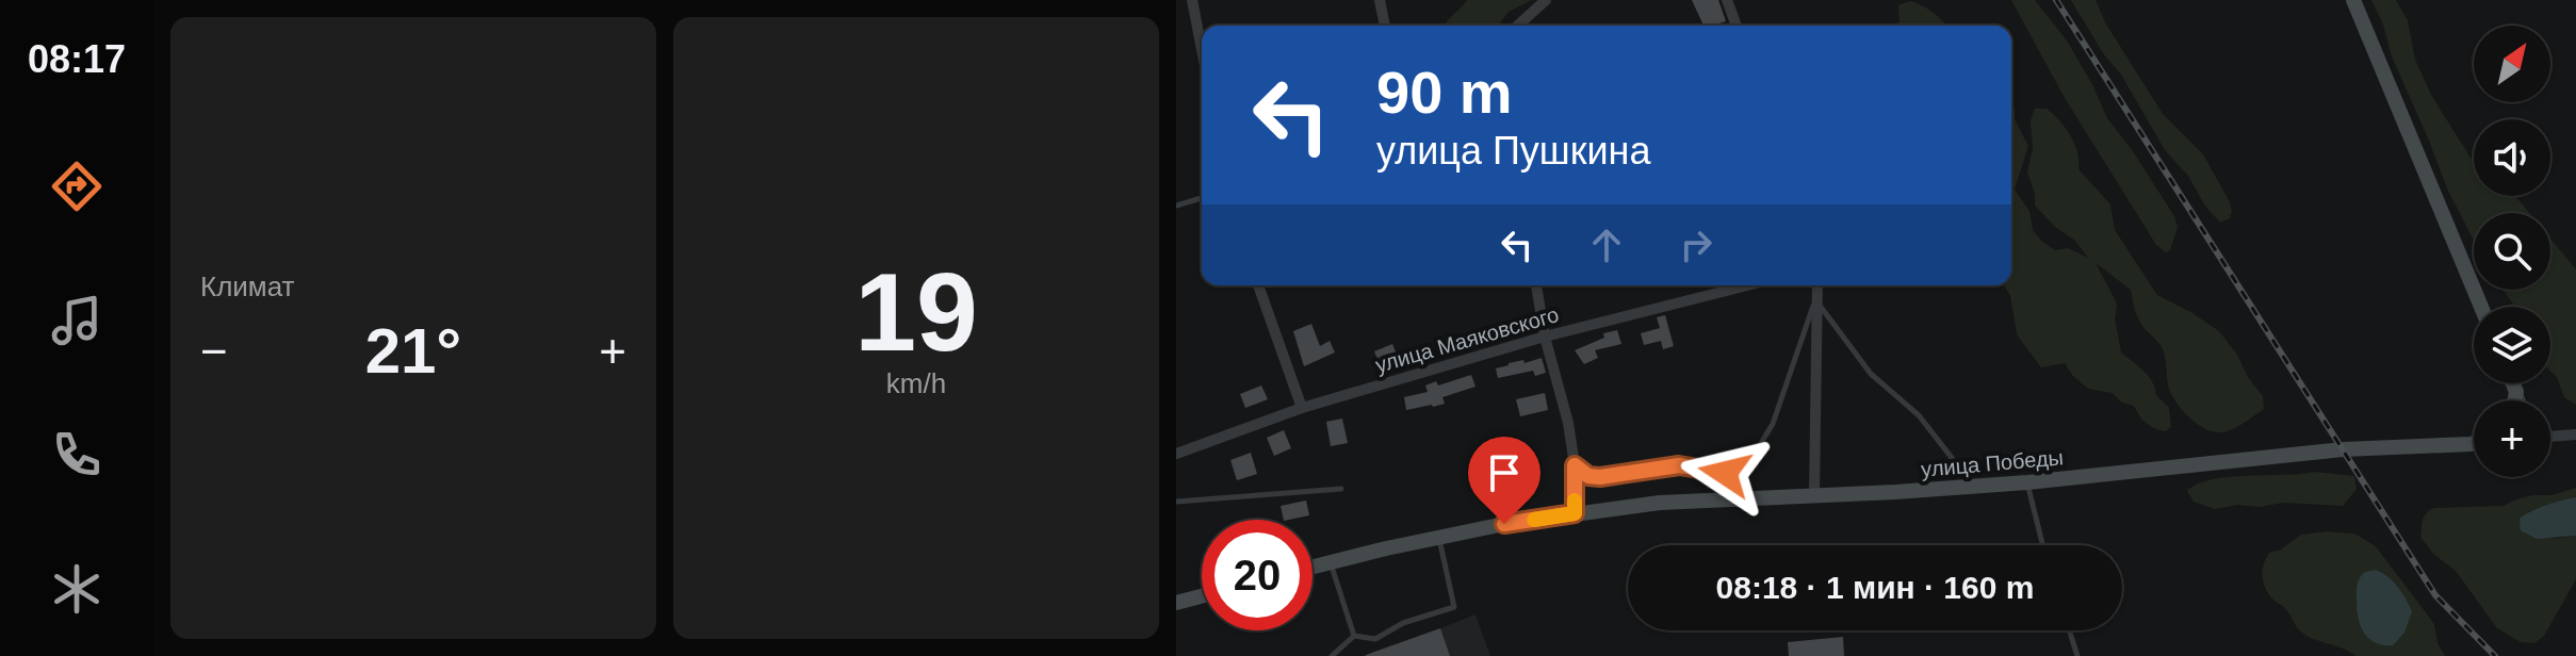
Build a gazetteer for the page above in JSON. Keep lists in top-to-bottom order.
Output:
{
  "streets": {
    "street": ["улица Маяковского", "улица Победы"]
  },
  "north": "top right",
  "page": {
    "tabs": "08:17",
    "tile": [
      "Климат",
      ["19", "km/h"]
    ],
    "map_buttons": "+",
    "turn": ["90 m", "улица Пушкина"],
    "heat": ["−", "21°", "+"],
    "limit": "20",
    "trip": "08:18 · 1 мин · 160 m"
  }
}
